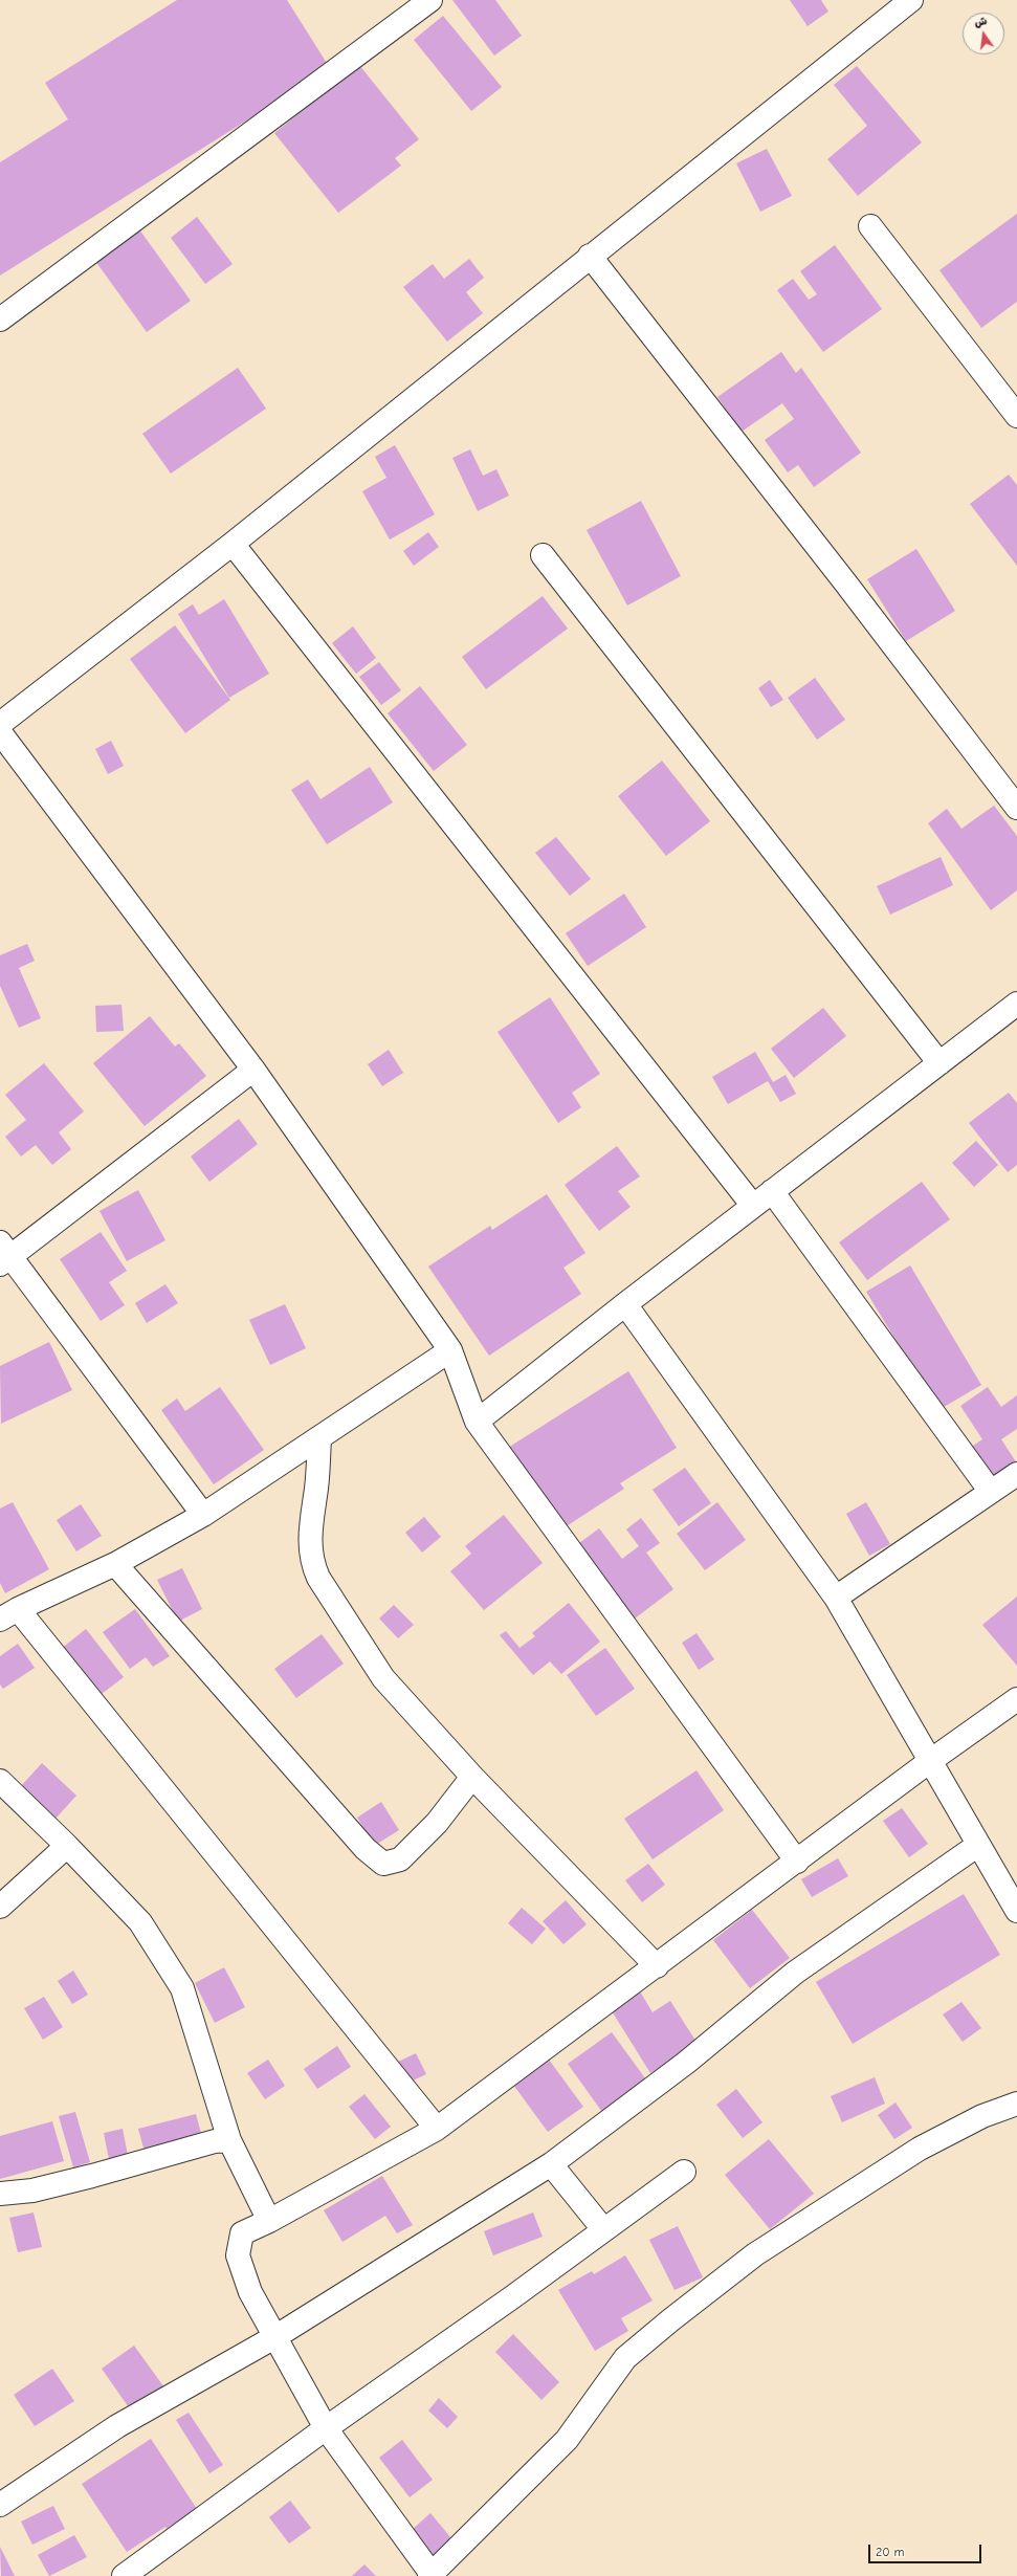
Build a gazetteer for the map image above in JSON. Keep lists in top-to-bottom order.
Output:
{
  "scale_bar": "20 m",
  "north": "top"
}
